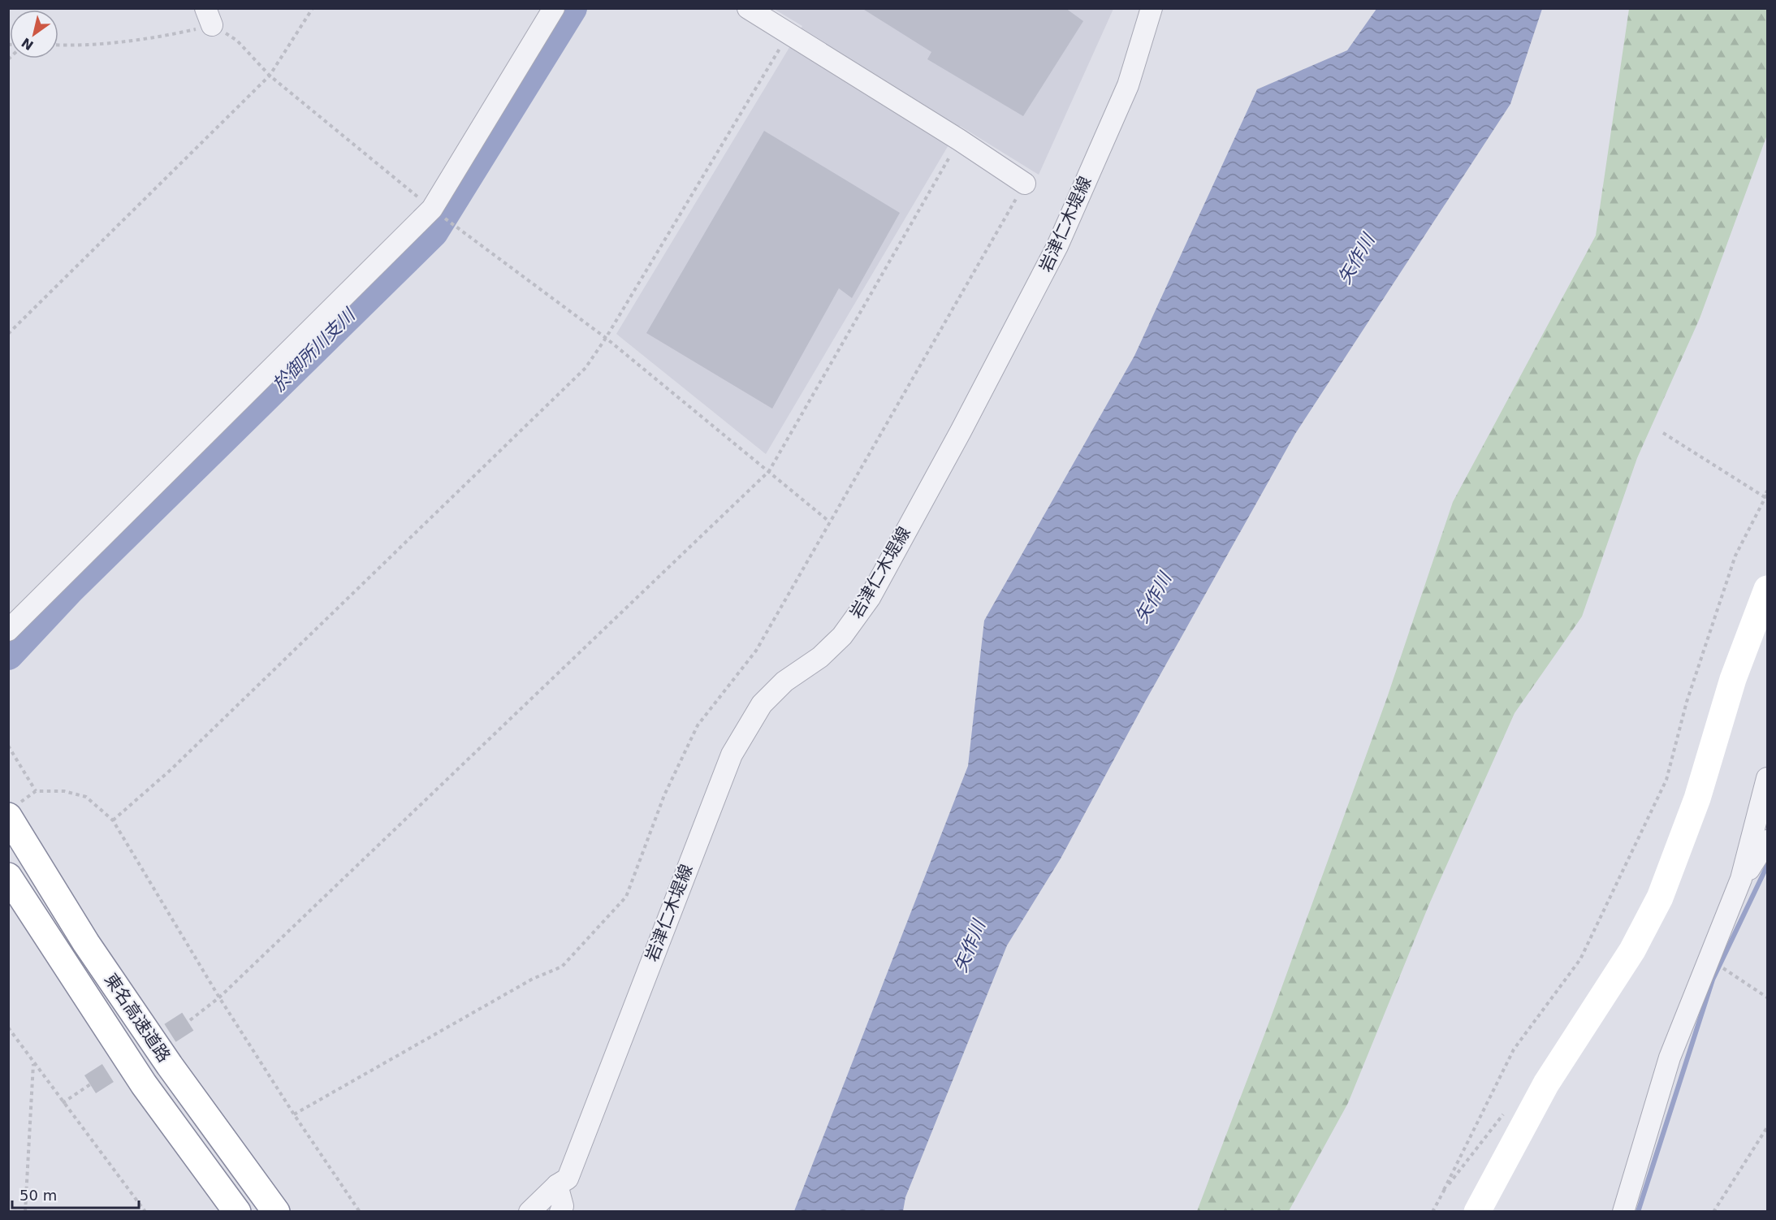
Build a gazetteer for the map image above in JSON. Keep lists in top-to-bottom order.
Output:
{
  "streets": {
    "main road": ["東名高速道路"],
    "street": ["岩津仁木堤線"]
  },
  "water": ["矢作川", "於御所川支川"],
  "scale_bar": "50 m",
  "north": "bottom left"
}
